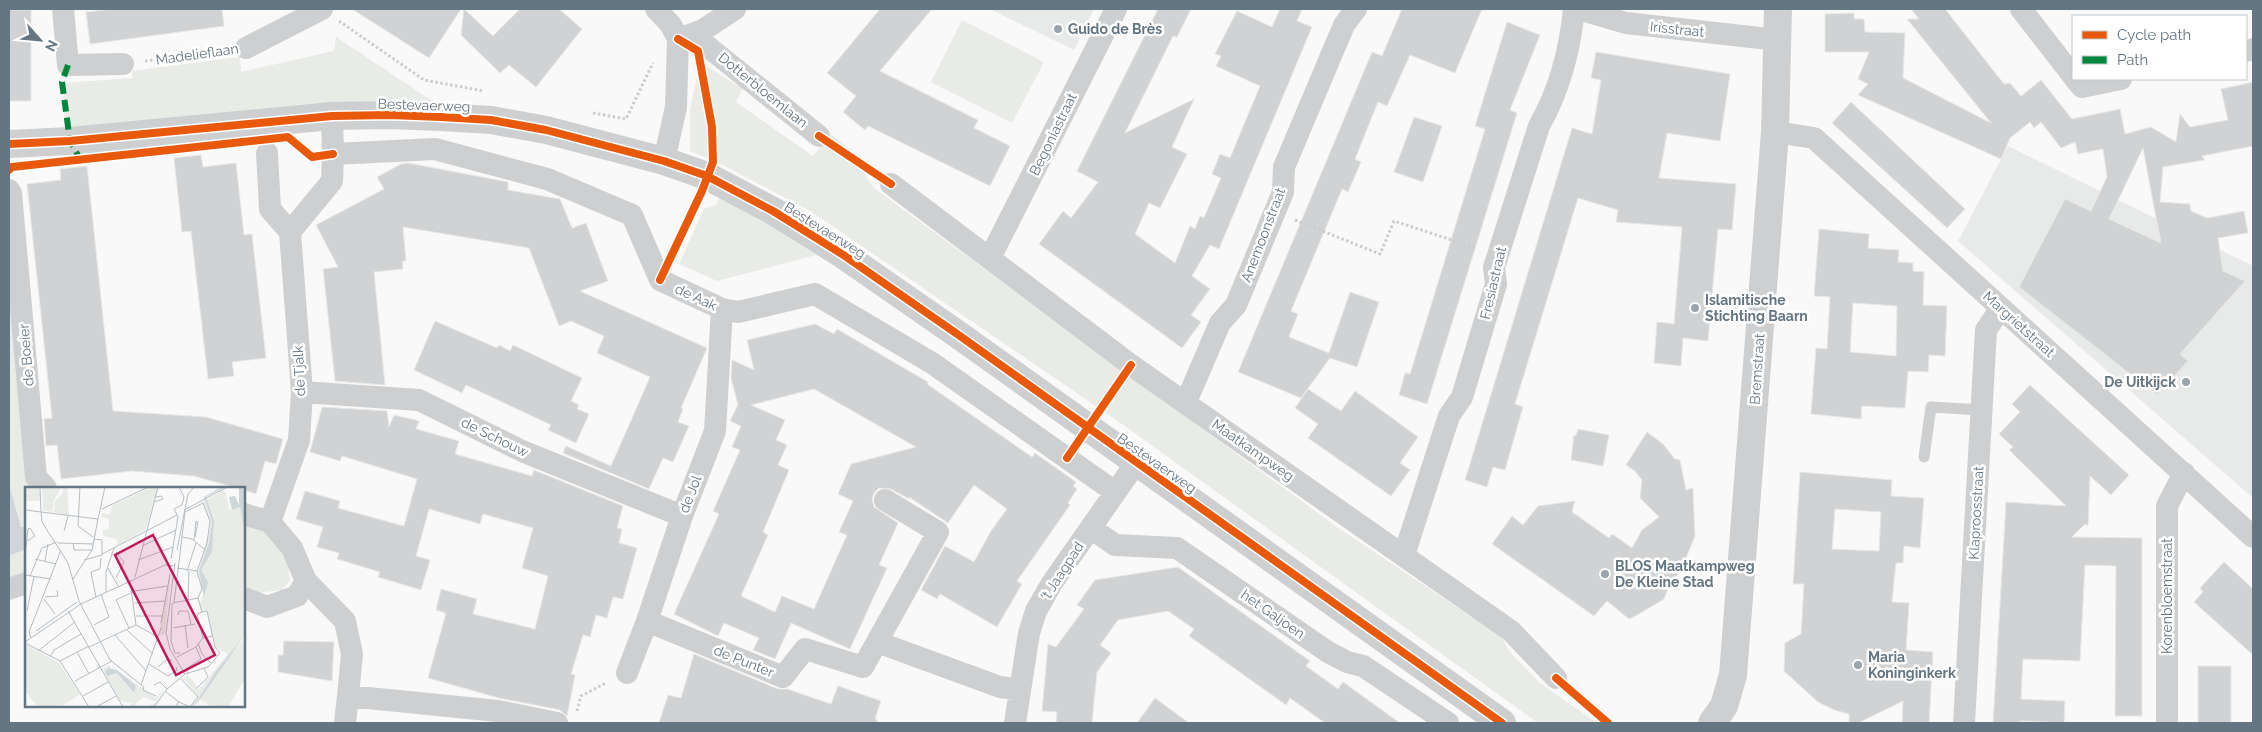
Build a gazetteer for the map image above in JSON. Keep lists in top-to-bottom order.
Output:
{
  "streets": {
    "street": [
      "Irisstraat",
      "Madelieflaan",
      "Dotterbloemlaan",
      "Bestevaerweg",
      "Begoniastraat",
      "Anemoonstraat",
      "Fresiastraat",
      "de Aak",
      "Margrietstraat",
      "de Boeier",
      "Bremstraat",
      "de Tjalk",
      "de Schouw",
      "Maatkampweg",
      "de Jol",
      "Klaproosstraat",
      "'t Jaagpad",
      "Korenbloemstraat",
      "het Galjoen",
      "de Punter"
    ]
  },
  "crossings": [
    ["Irisstraat", "Fresiastraat"],
    ["Irisstraat", "Bremstraat"],
    ["Bestevaerweg", "'t Jaagpad"],
    ["Begoniastraat", "Maatkampweg"],
    ["Anemoonstraat", "Maatkampweg"],
    ["Fresiastraat", "Maatkampweg"],
    ["de Aak", "de Jol"],
    ["de Aak", "'t Jaagpad"],
    ["Margrietstraat", "Bremstraat"],
    ["Margrietstraat", "Klaproosstraat"],
    ["Margrietstraat", "Korenbloemstraat"],
    ["de Tjalk", "de Schouw"],
    ["de Schouw", "de Jol"],
    ["de Jol", "de Punter"],
    ["'t Jaagpad", "het Galjoen"]
  ],
  "places": [
    "Guido de Brès",
    "Islamitische Stichting Baarn",
    "De Uitkijck",
    "BLOS Maatkampweg De Kleine Stad",
    "Maria Koninginkerk"
  ],
  "legend": ["Cycle path", "Path"],
  "north": "bottom right"
}
